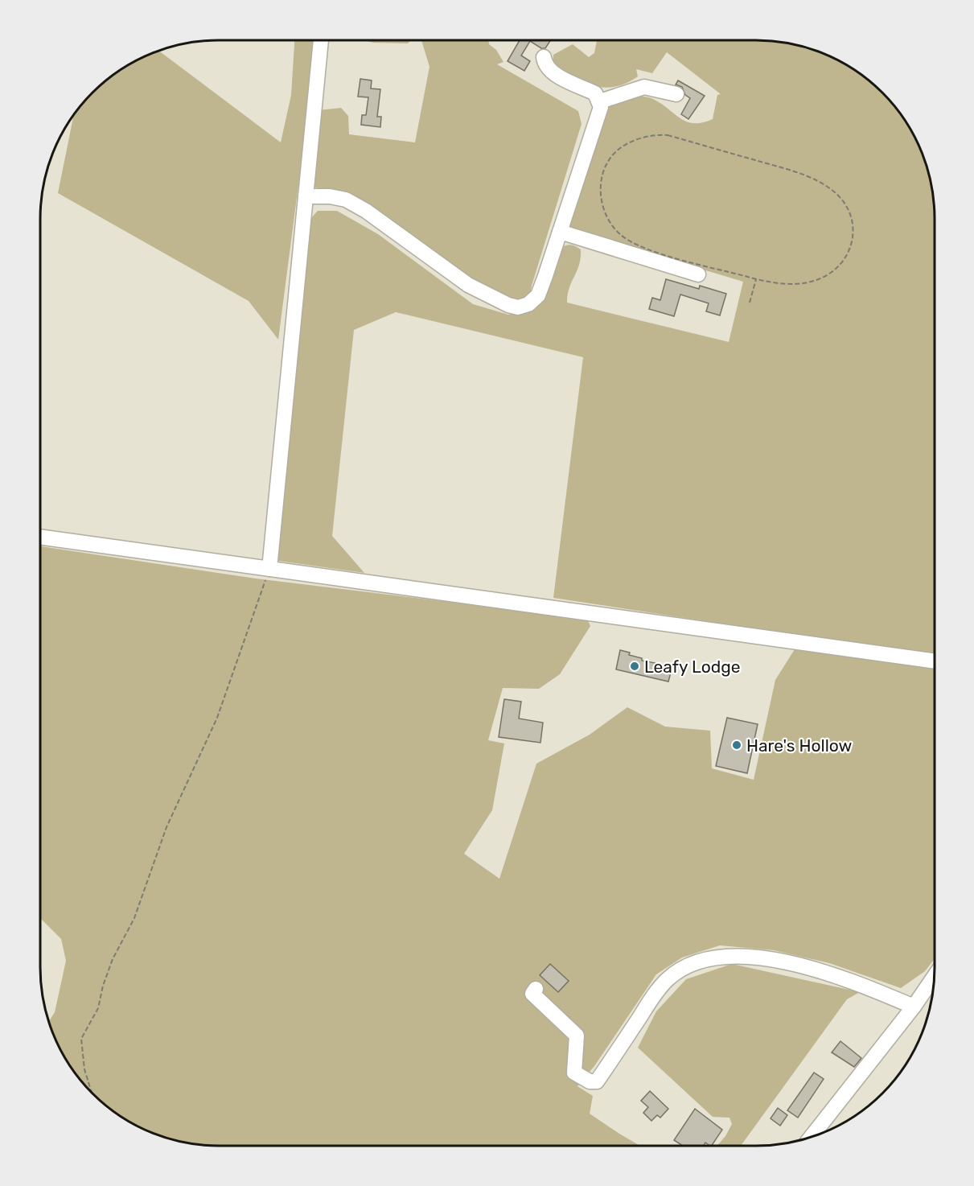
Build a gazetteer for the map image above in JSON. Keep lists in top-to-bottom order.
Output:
{
  "places": ["Leafy Lodge", "Hare's Hollow"]
}
